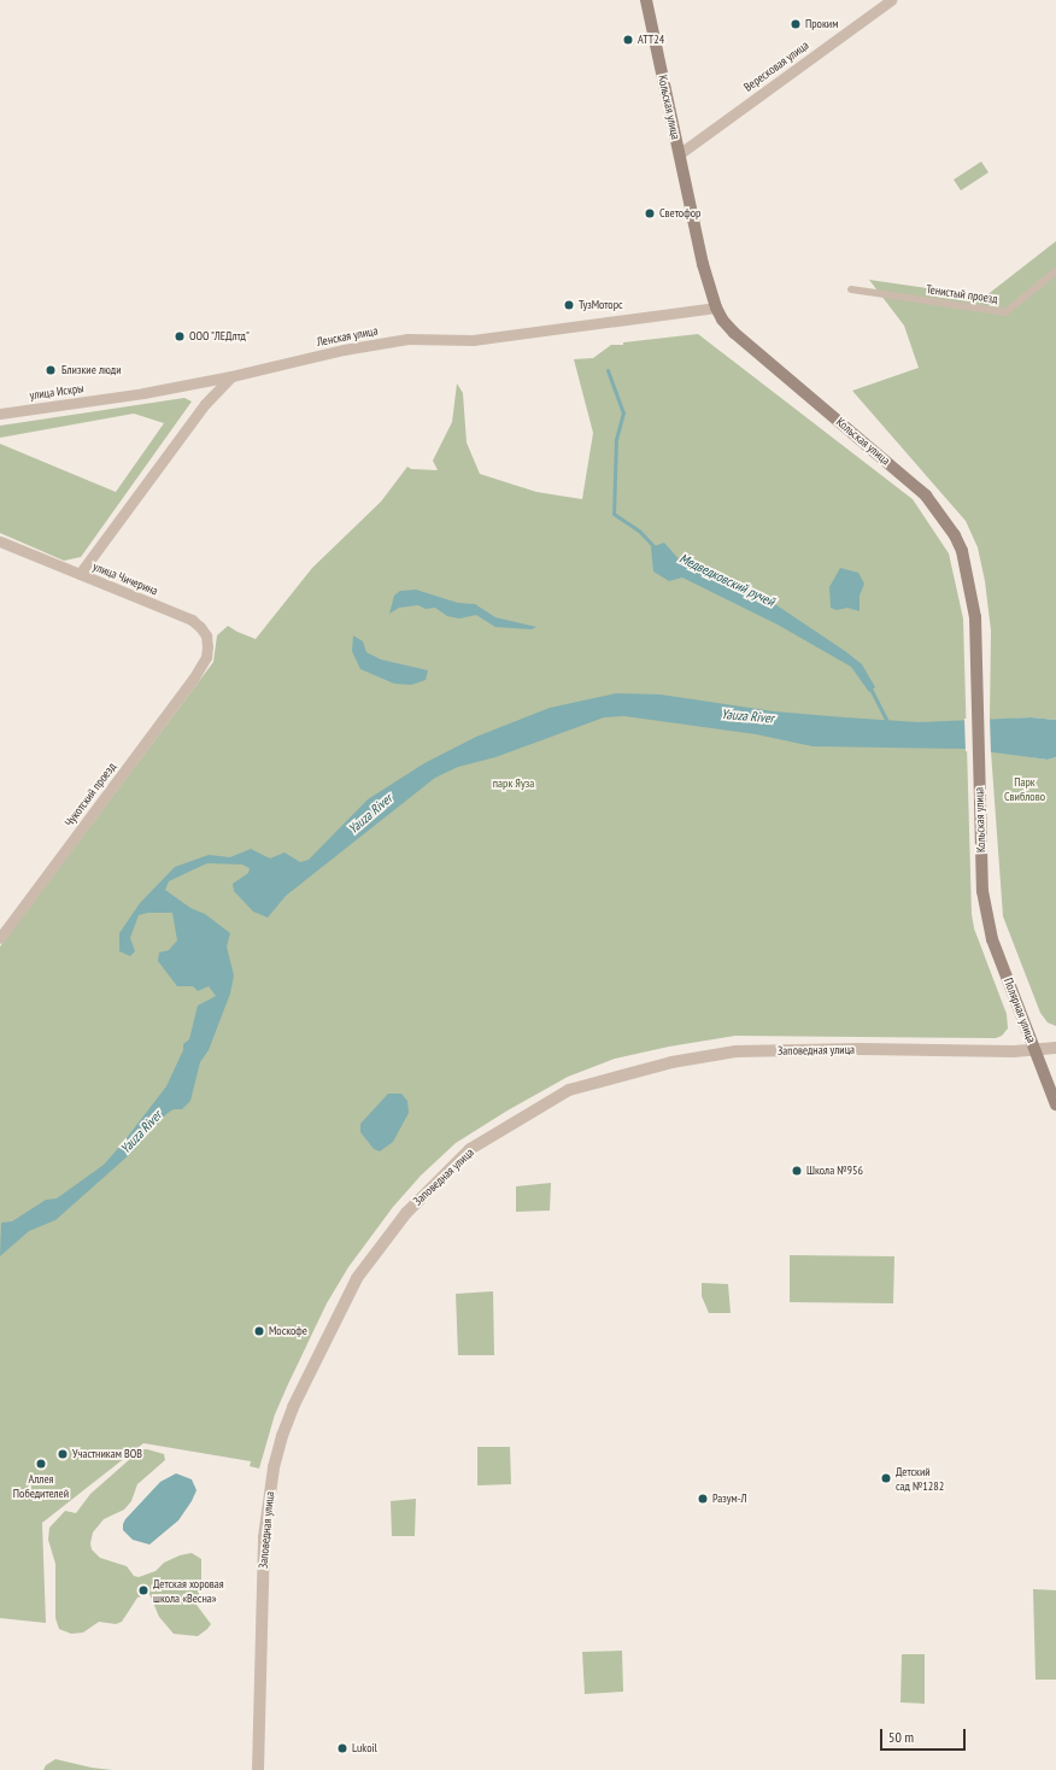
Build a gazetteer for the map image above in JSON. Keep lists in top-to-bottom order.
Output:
{
  "streets": {
    "main road": ["Кольская улица", "Полярная улица"],
    "street": [
      "Вересковая улица",
      "Тенистый проезд",
      "Ленская улица",
      "улица Искры",
      "улица Чичерина",
      "Чукотский проезд",
      "Заповедная улица"
    ]
  },
  "crossings": [
    ["Вересковая улица", "Кольская улица"],
    ["Кольская улица", "Ленская улица"],
    ["Кольская улица", "Полярная улица"],
    ["Ленская улица", "улица Искры"],
    ["улица Чичерина", "Чукотский проезд"],
    ["Полярная улица", "Заповедная улица"]
  ],
  "water": ["Медведковский ручей", "Yauza River"],
  "parks": ["Парк Свиблово", "парк Яуза"],
  "places": [
    "Проким",
    "АТТ24",
    "Светофор",
    "ТузМоторс",
    "ООО \"ЛЕДлтд\"",
    "Близкие люди",
    "Школа №956",
    "Москофе",
    "Участникам ВОВ",
    "Аллея Победителей",
    "Детский сад №1282",
    "Разум-Л",
    "Детская хоровая школа «Весна»",
    "Lukoil"
  ],
  "scale_bar": "50 m"
}
